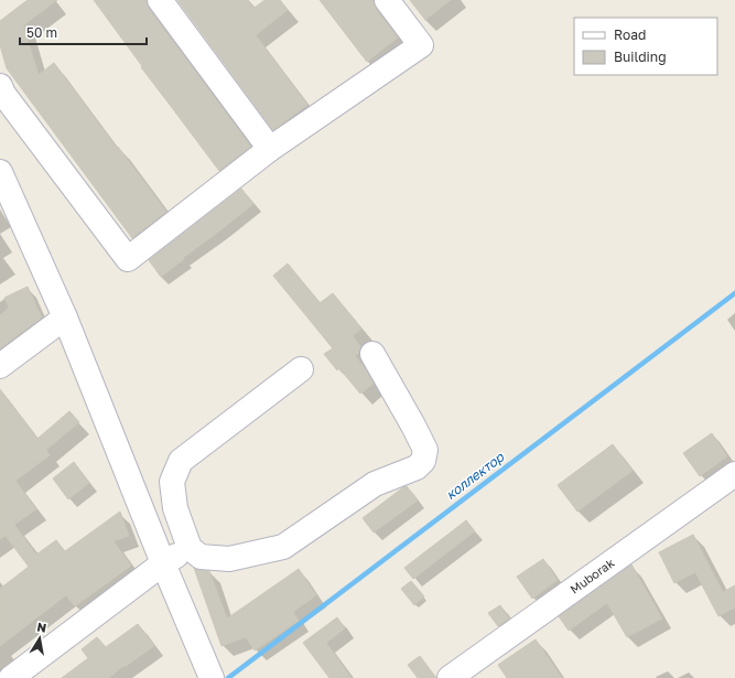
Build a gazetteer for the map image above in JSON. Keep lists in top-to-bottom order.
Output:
{
  "streets": {
    "street": ["Muborak"]
  },
  "water": ["коллектор"],
  "legend": ["Road", "Building"],
  "scale_bar": "50 m",
  "north": "top"
}
